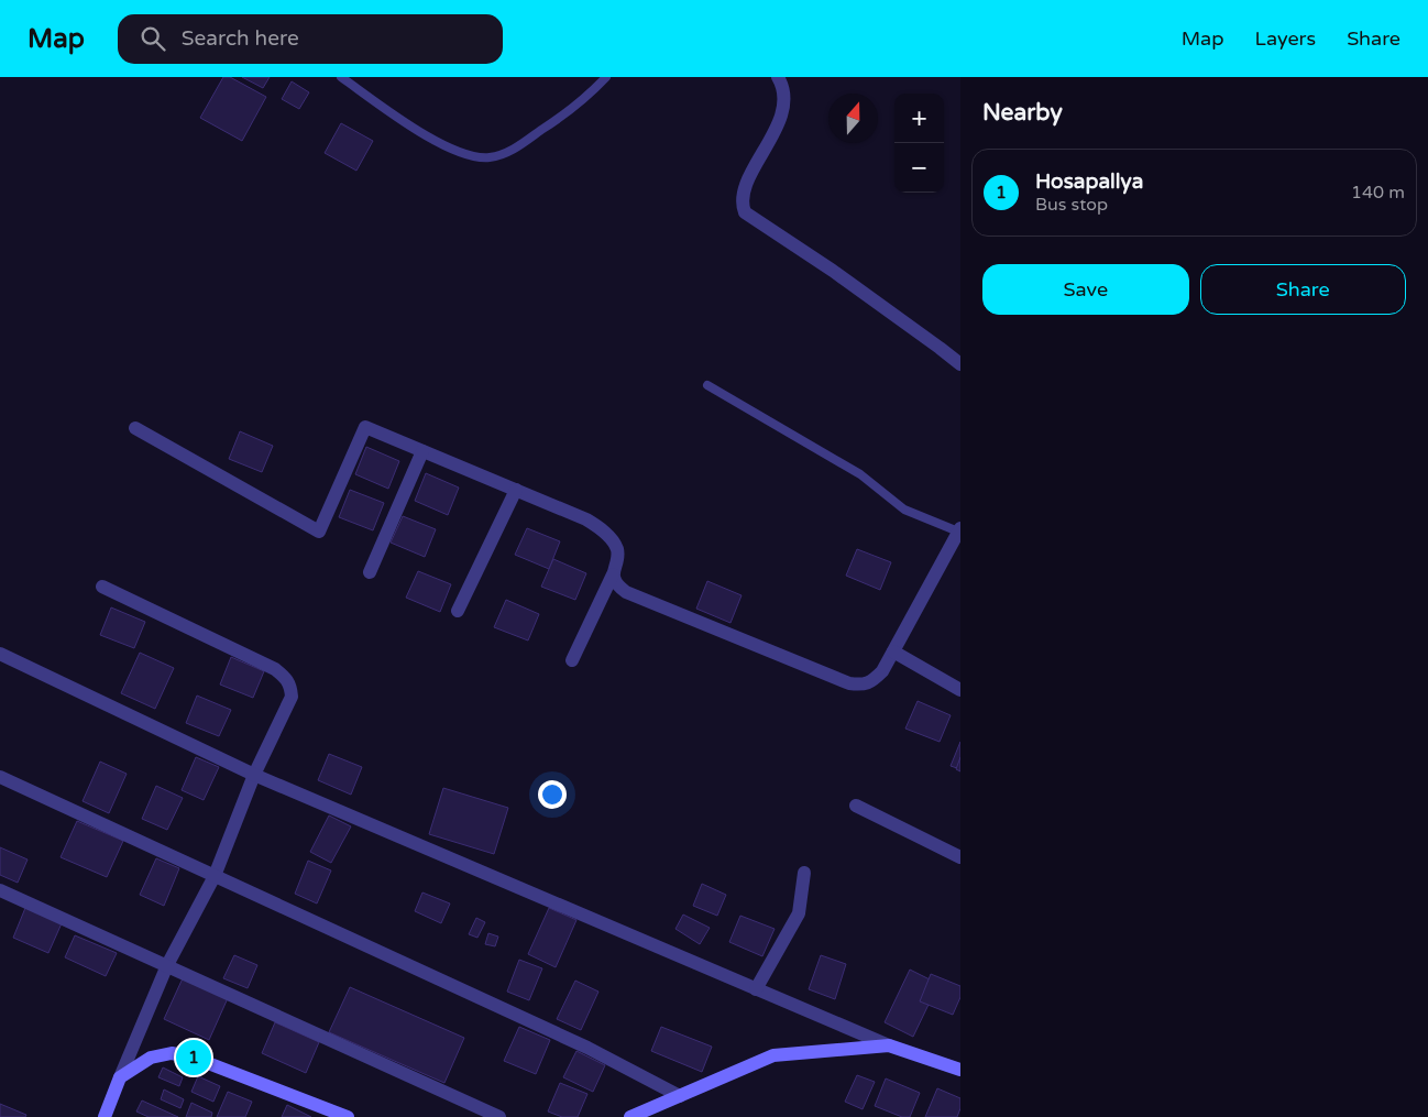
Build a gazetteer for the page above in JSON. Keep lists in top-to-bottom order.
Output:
{
  "north": "top",
  "page": {
    "header": "Map",
    "search": "Search here",
    "nav": ["Map", "Layers", "Share"],
    "heading": "Nearby",
    "map_buttons": ["+", "−"],
    "list": [
      {
        "mark": "1",
        "name": "Hosapallya",
        "note": "Bus stop",
        "value": "140 m"
      }
    ],
    "buttons": ["Save", "Share"],
    "pins": "1"
  }
}
